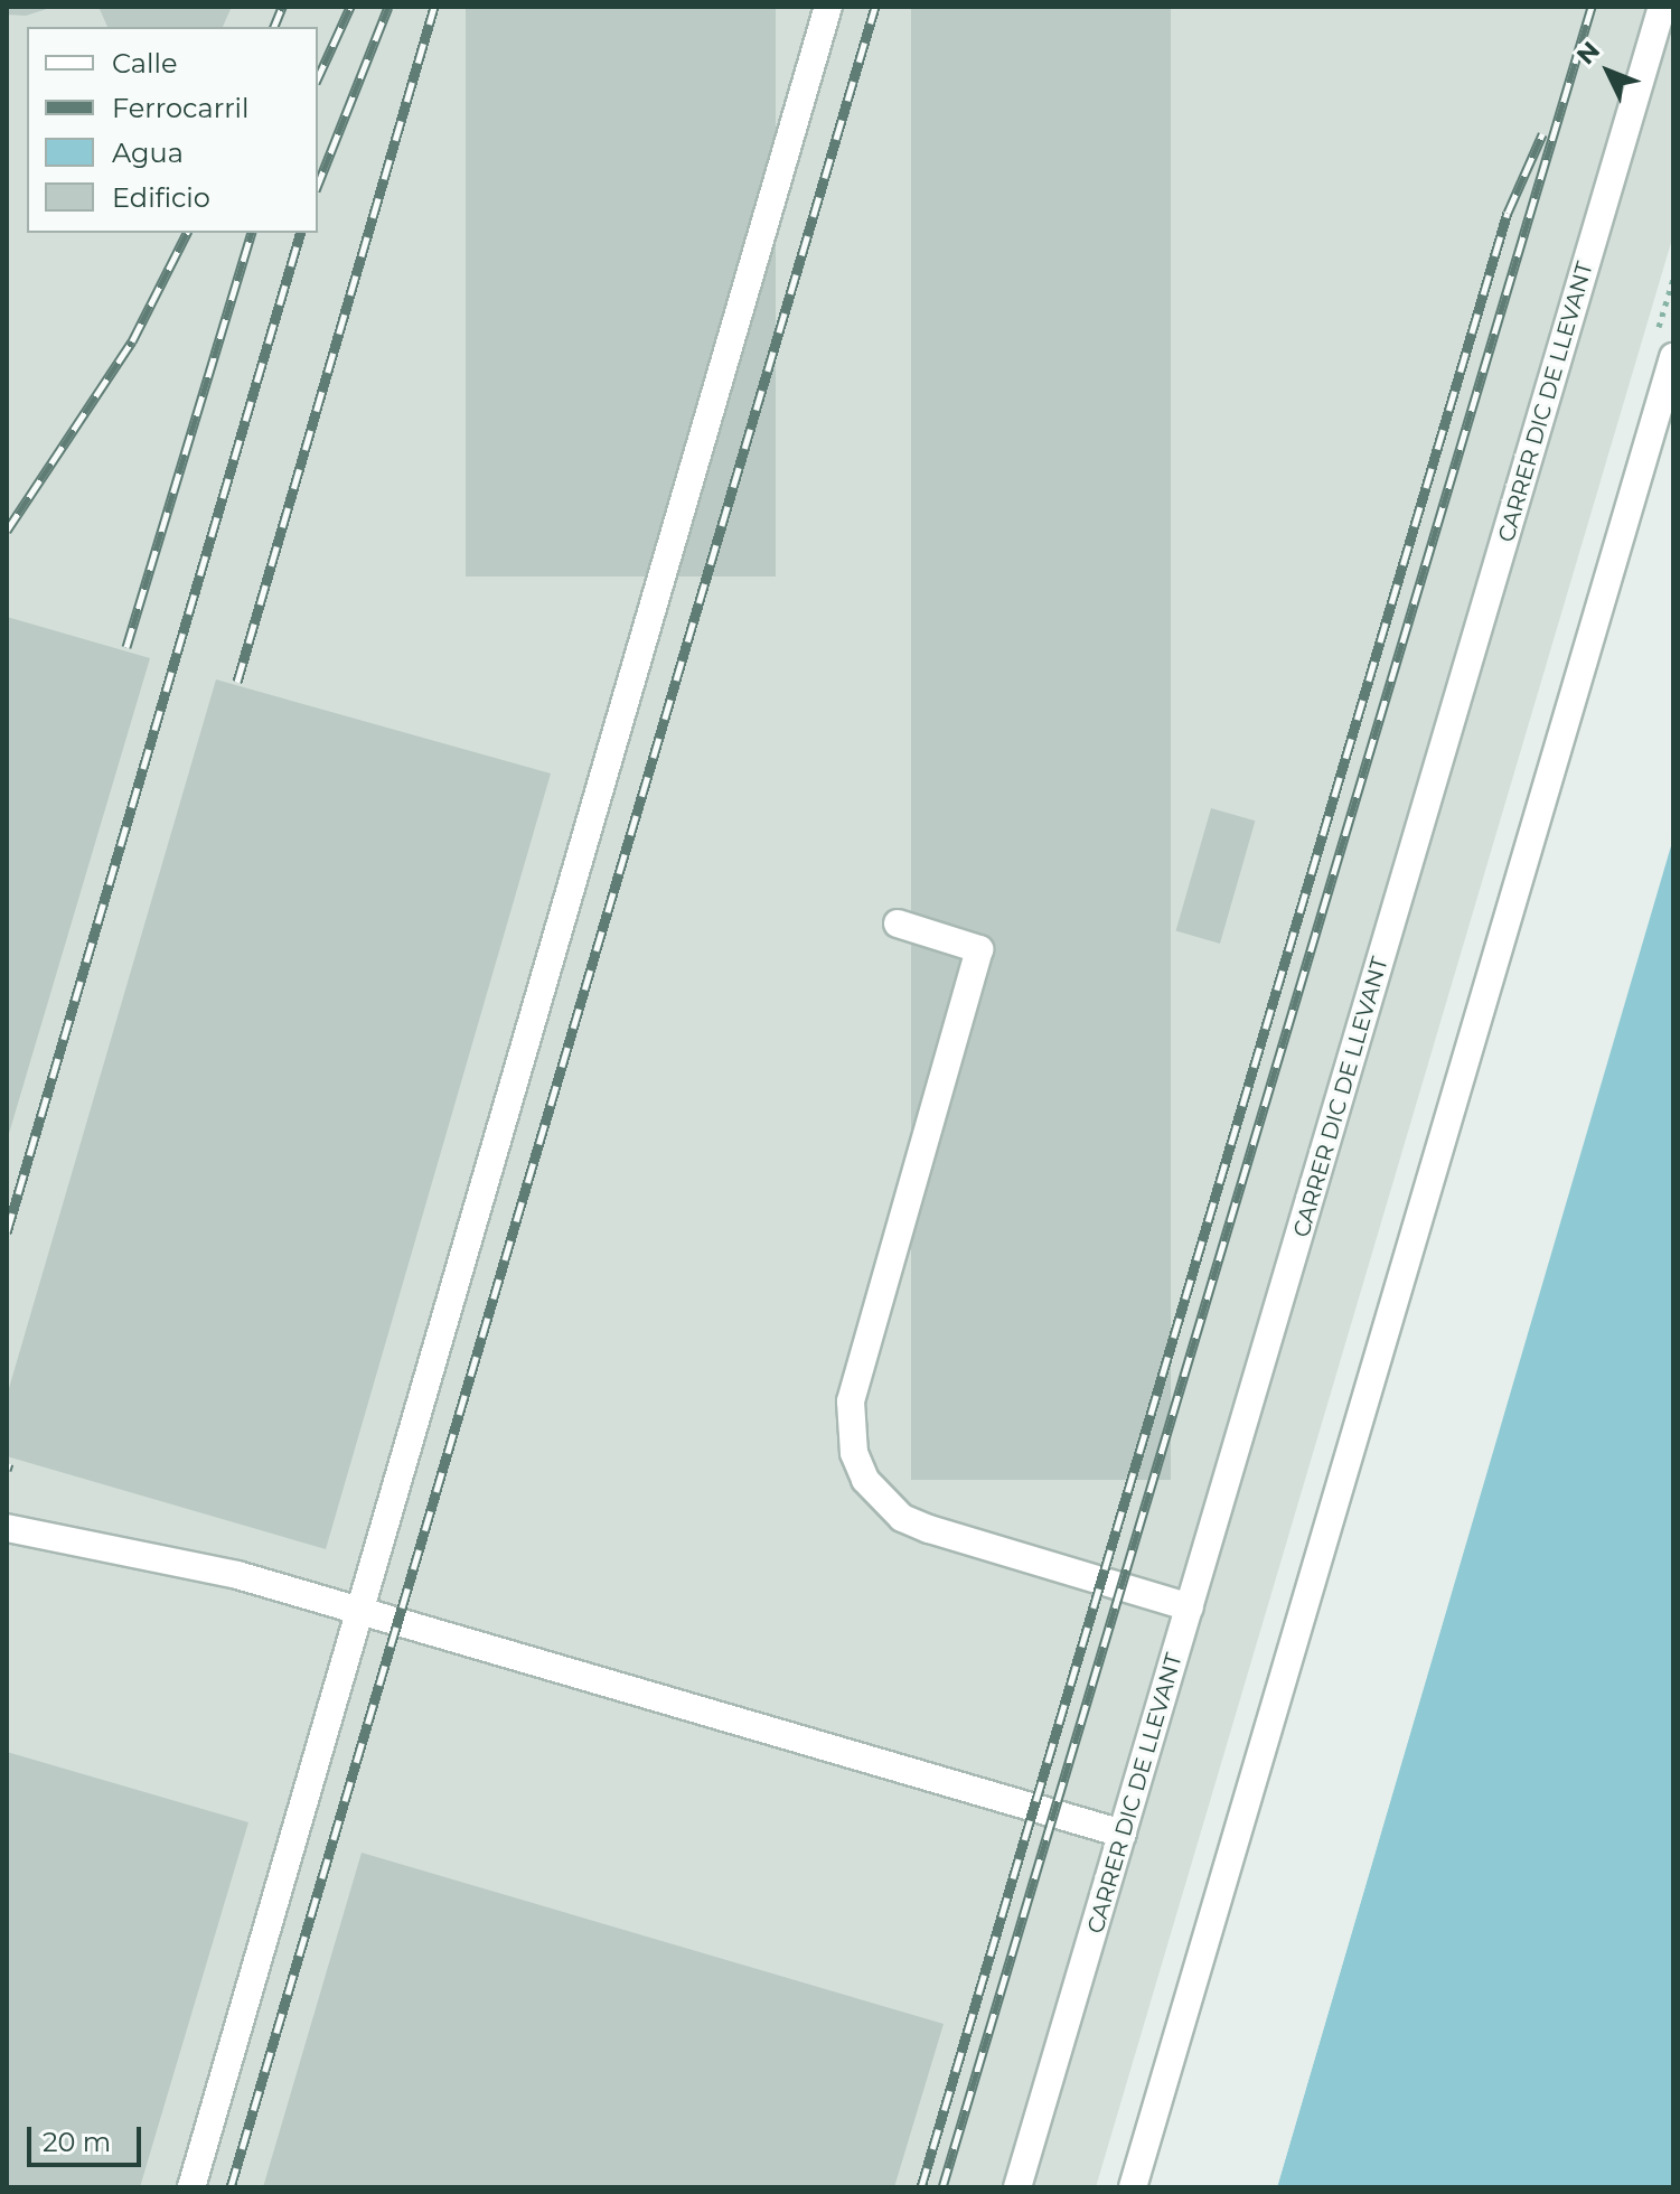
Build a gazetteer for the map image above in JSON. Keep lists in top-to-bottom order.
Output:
{
  "streets": {
    "lane": ["CARRER DIC DE LLEVANT"]
  },
  "legend": [
    "Calle",
    "Ferrocarril",
    "Agua",
    "Edificio"
  ],
  "scale_bar": "20 m",
  "north": "top left"
}
